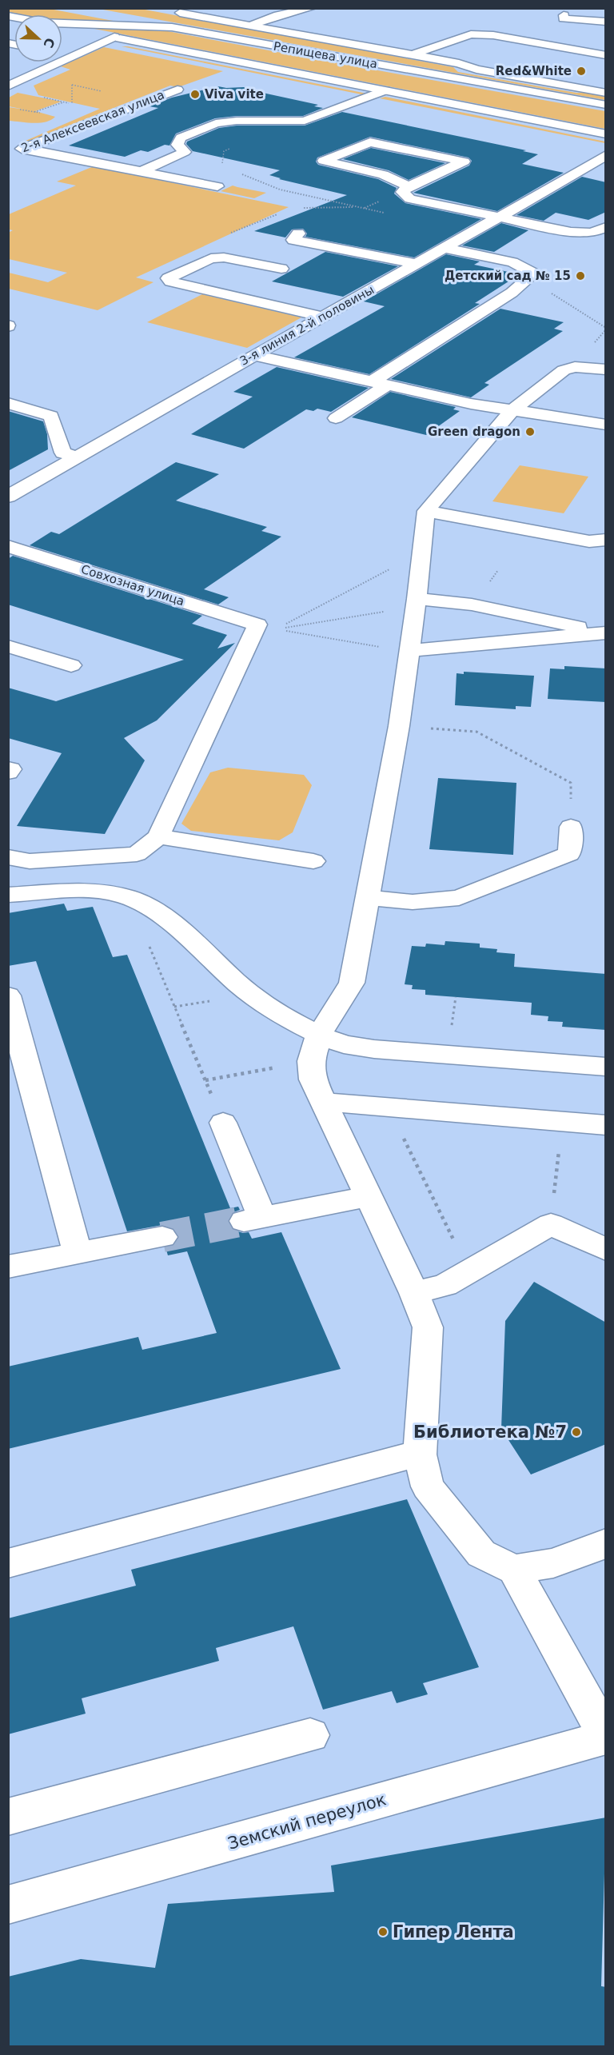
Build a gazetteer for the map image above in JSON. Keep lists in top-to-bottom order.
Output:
{
  "streets": {
    "street": [
      "Репищева улица",
      "2-я Алексеевская улица",
      "3-я линия 2-й половины",
      "Совхозная улица",
      "Земский переулок"
    ]
  },
  "places": [
    "Red&White",
    "Viva vite",
    "Детский сад № 15",
    "Green dragon",
    "Библиотека №7",
    "Гипер Лента"
  ],
  "north": "right"
}
